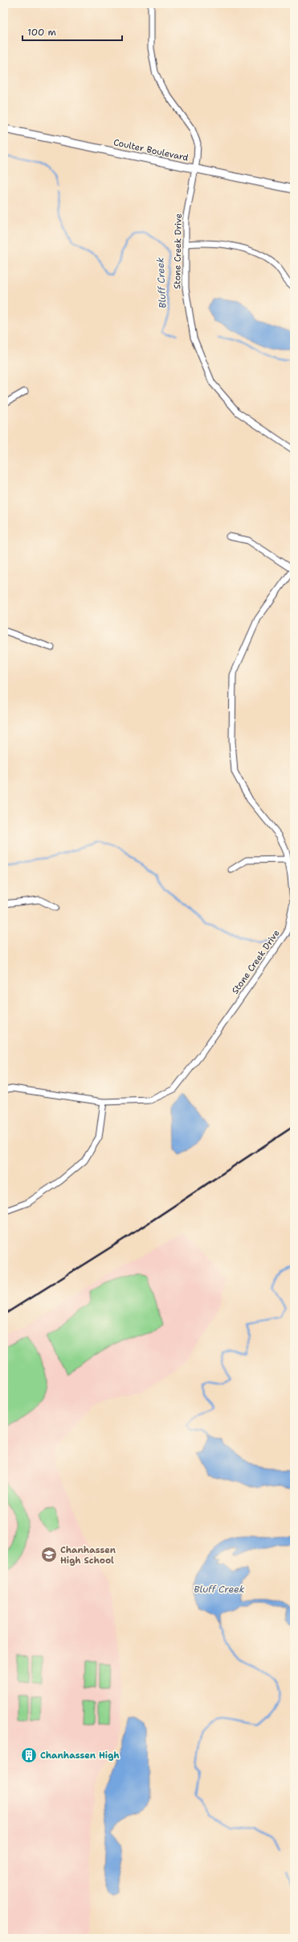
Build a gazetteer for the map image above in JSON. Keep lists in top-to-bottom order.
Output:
{
  "streets": {
    "street": ["Coulter Boulevard", "Stone Creek Drive"]
  },
  "crossings": [
    ["Coulter Boulevard", "Stone Creek Drive"]
  ],
  "water": ["Bluff Creek"],
  "places": {
    "school or university": ["Chanhassen High School"],
    "building": ["Chanhassen High"]
  },
  "scale_bar": "100 m"
}
